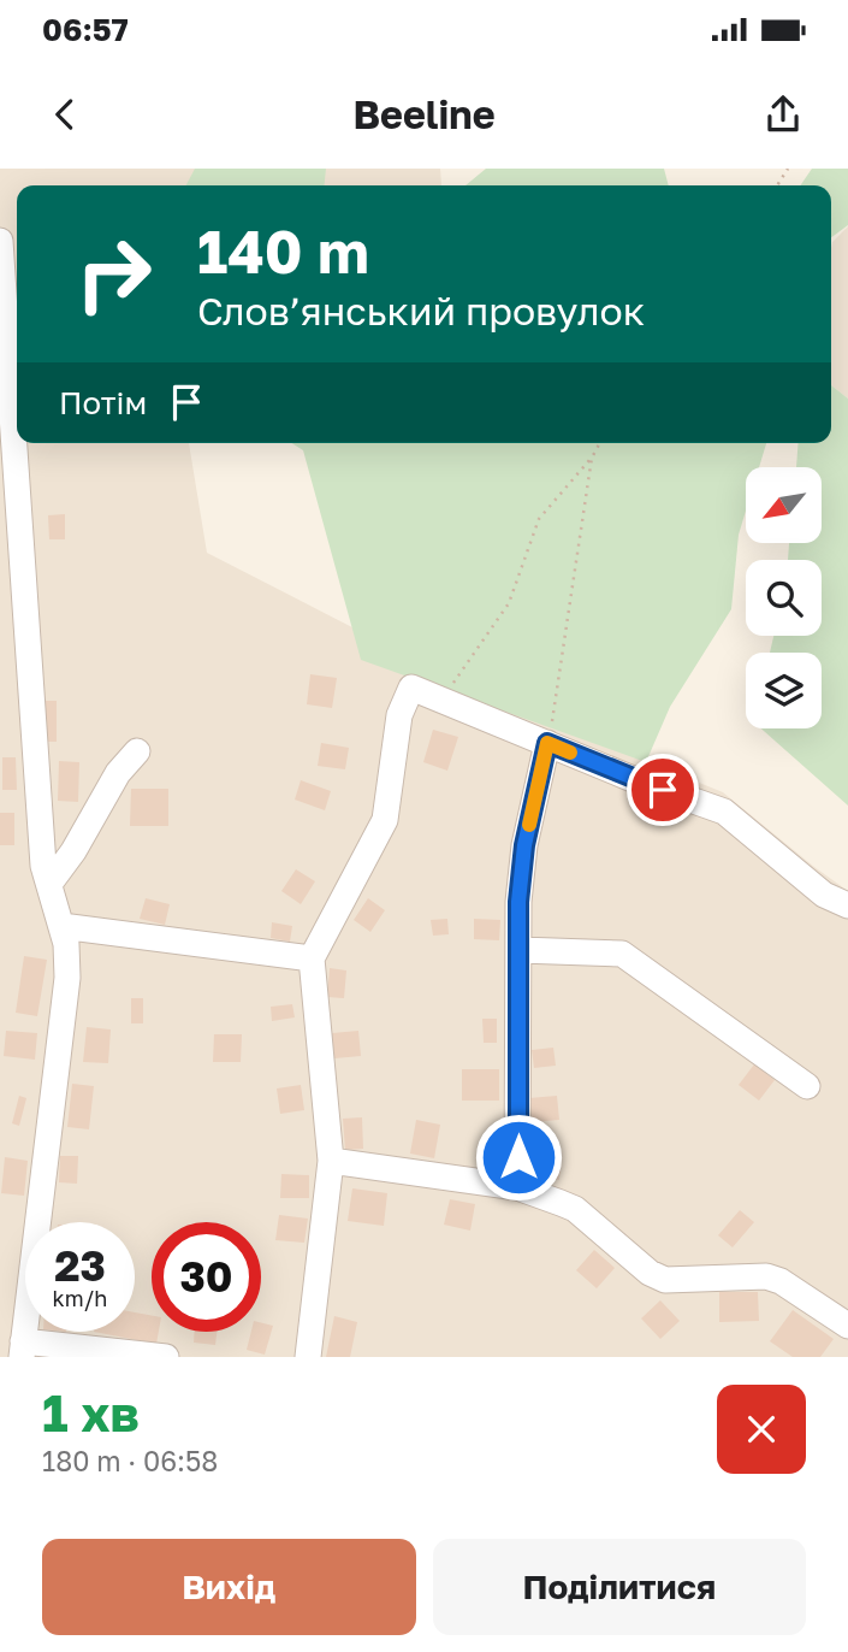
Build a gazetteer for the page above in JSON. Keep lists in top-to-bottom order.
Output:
{
  "north": "bottom left",
  "page": {
    "status": "06:57",
    "header": "Beeline",
    "turn": ["140 m", "Словʼянський провулок"],
    "then": "Потім",
    "speed": "23 km/h",
    "limit": "30",
    "heading": ["1 хв", "180 m · 06:58"],
    "buttons": ["Вихід", "Поділитися"]
  }
}
